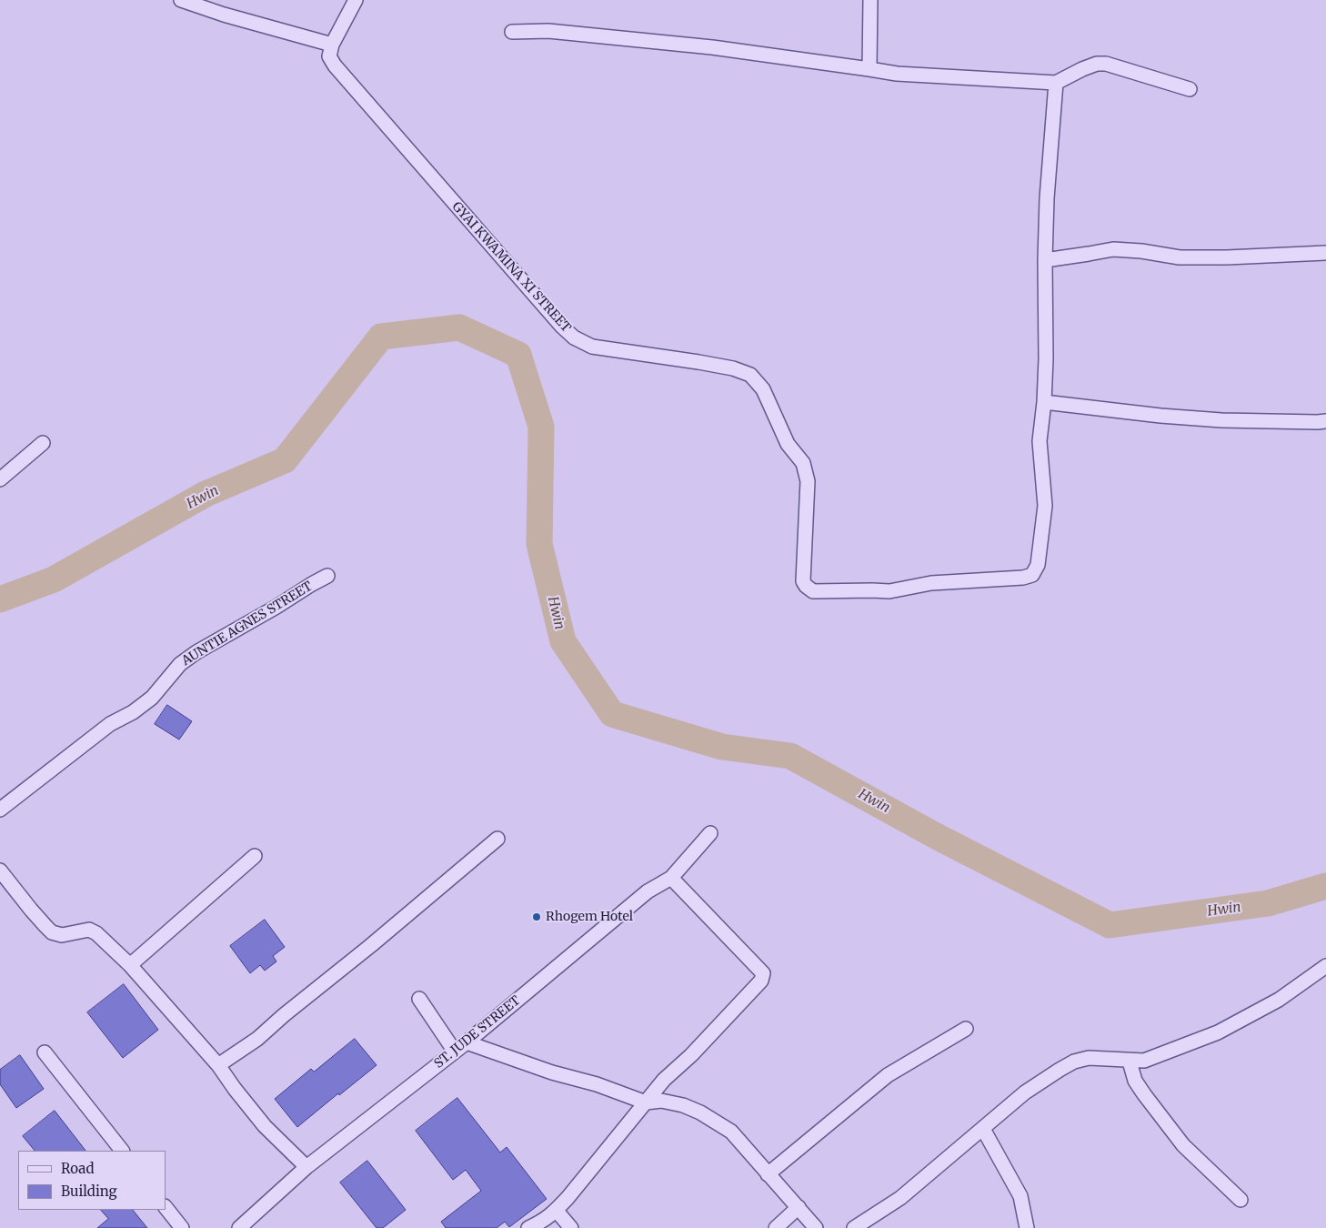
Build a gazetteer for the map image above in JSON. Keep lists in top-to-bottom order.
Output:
{
  "streets": {
    "street": ["GYAI KWAMINA XI STREET", "AUNTIE AGNES STREET", "ST. JUDE STREET"]
  },
  "water": ["Hwin"],
  "places": ["Rhogem Hotel"],
  "legend": ["Road", "Building"]
}
